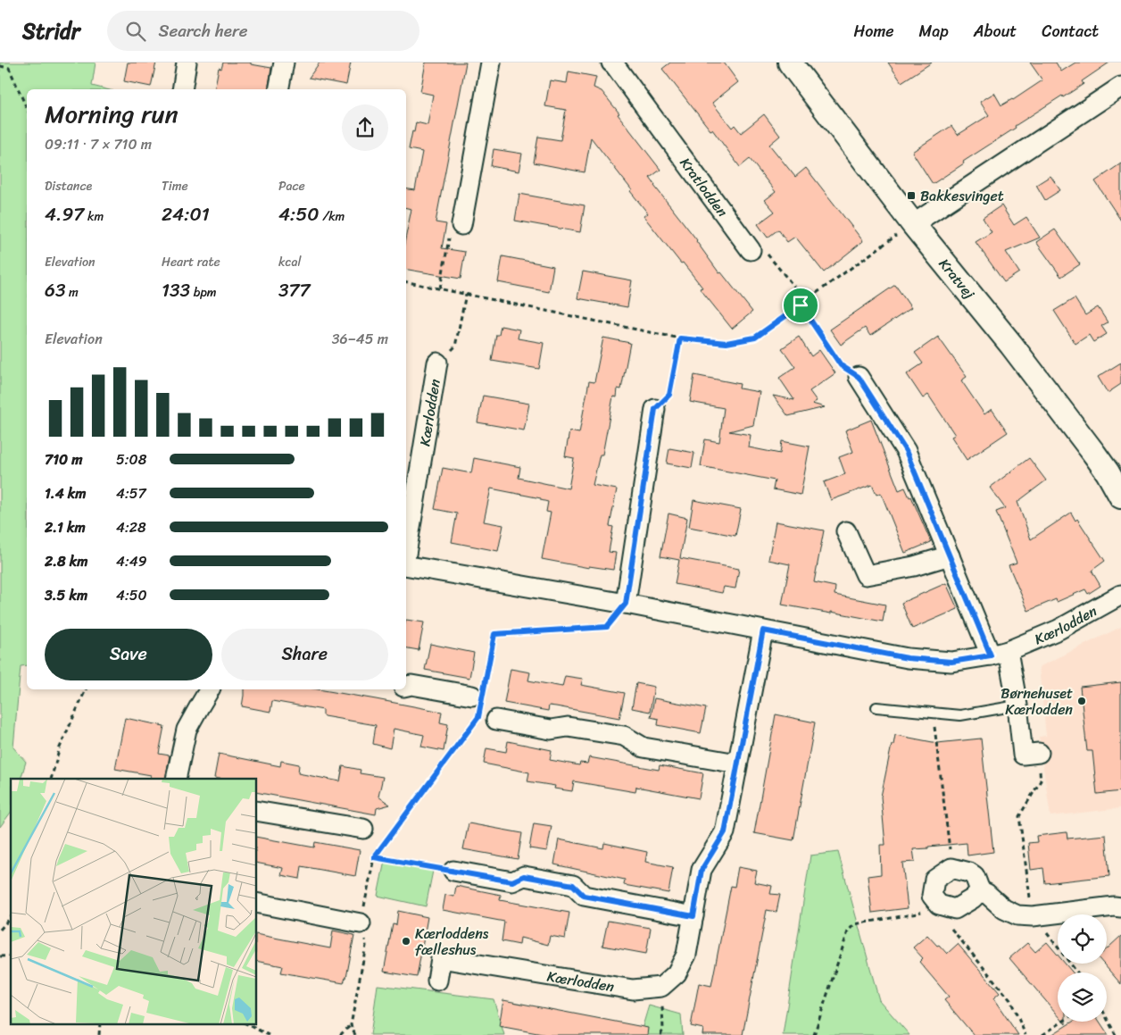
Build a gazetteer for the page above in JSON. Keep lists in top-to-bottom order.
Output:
{
  "streets": {
    "street": ["Kratlodden", "Kratvej", "Kærlodden"]
  },
  "places": {
    "transit": ["Bakkesvinget"],
    "other": ["Børnehuset Kærlodden", "Kærloddens fælleshus"]
  },
  "page": {
    "header": "Stridr",
    "search": "Search here",
    "nav": [
      "Home",
      "Map",
      "About",
      "Contact"
    ],
    "heading": ["Morning run", "09:11 · 7 × 710 m"],
    "stats": [
      ["Distance", "4.97 km"],
      ["Time", "24:01"],
      ["Pace", "4:50 /km"],
      ["Elevation", "63 m"],
      ["Heart rate", "133 bpm"],
      ["kcal", "377"]
    ],
    "chart": ["Elevation", "36–45 m"],
    "list": [
      {
        "name": "710 m",
        "note": "5:08"
      },
      {
        "name": "1.4 km",
        "note": "4:57"
      },
      {
        "name": "2.1 km",
        "note": "4:28"
      },
      {
        "name": "2.8 km",
        "note": "4:49"
      },
      {
        "name": "3.5 km",
        "note": "4:50"
      }
    ],
    "buttons": ["Save", "Share"]
  }
}
